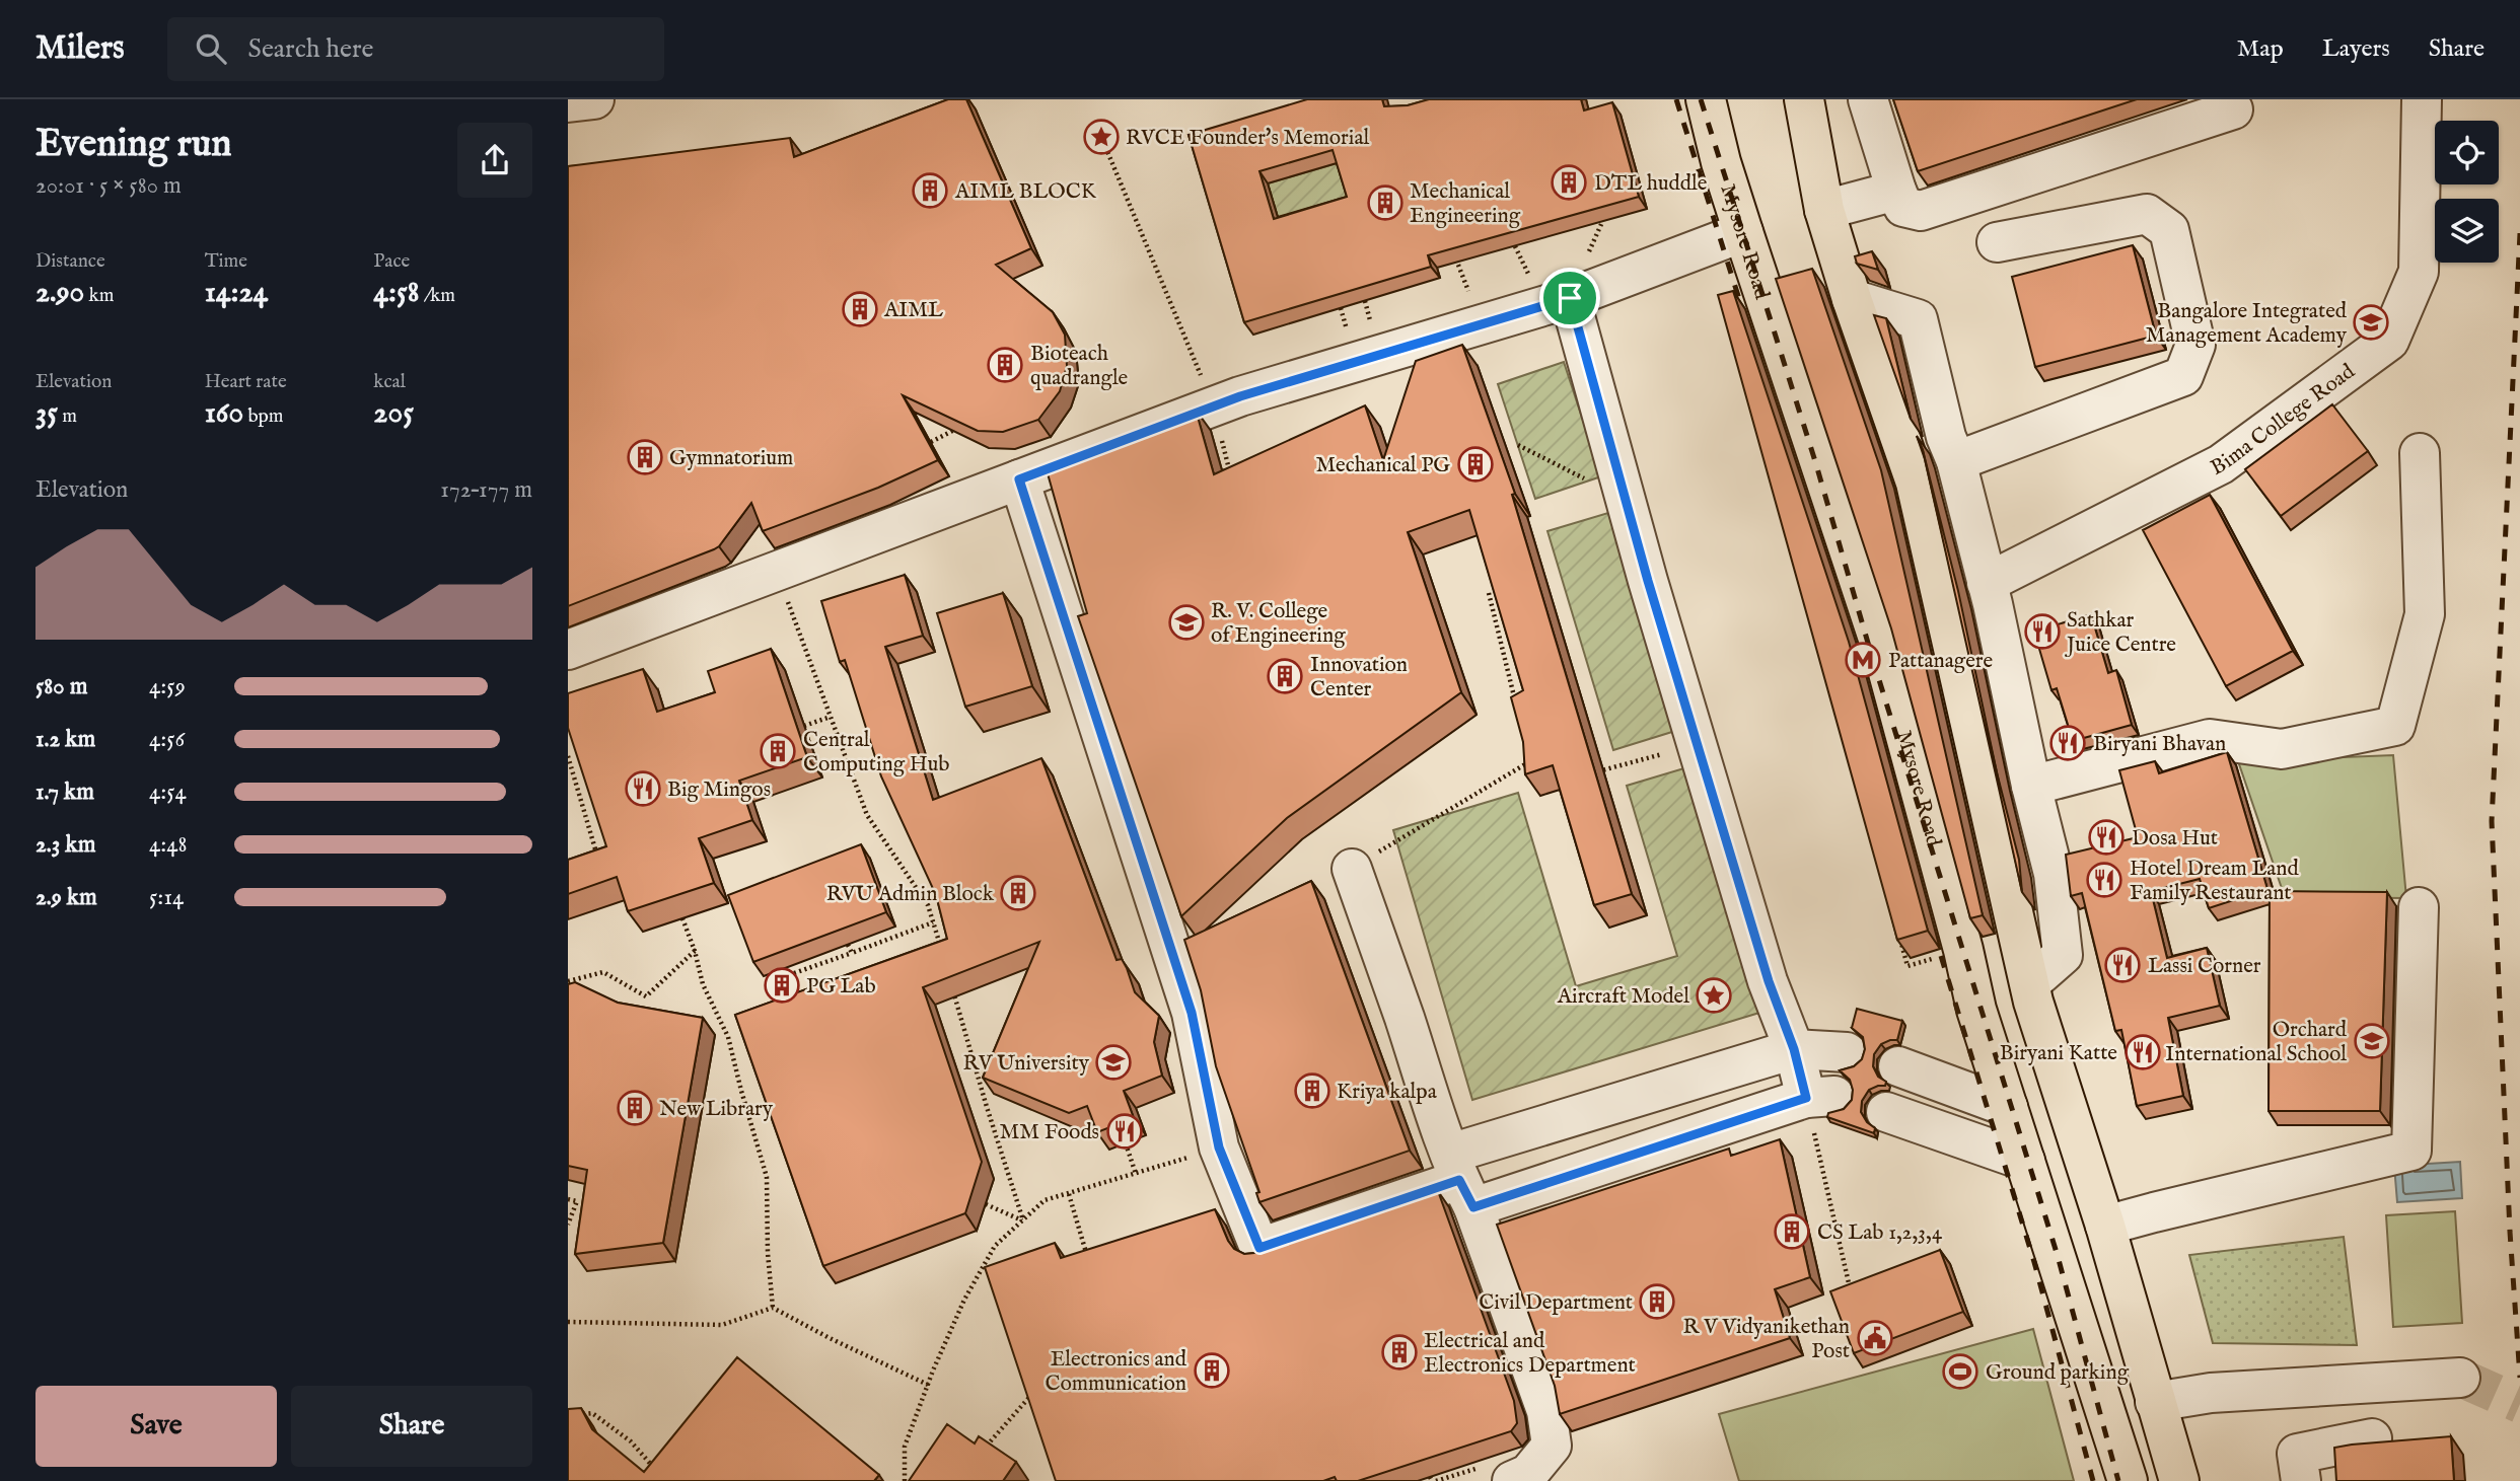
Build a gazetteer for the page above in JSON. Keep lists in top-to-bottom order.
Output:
{
  "streets": {
    "highway": ["Mysore Road"],
    "street": ["Bima College Road"]
  },
  "places": {
    "place": ["RVCE Founder's Memorial", "Aircraft Model"],
    "building": [
      "DTL huddle",
      "AIML BLOCK",
      "Mechanical Engineering",
      "AIML",
      "Bioteach quadrangle",
      "Gymnatorium",
      "Mechanical PG",
      "Innovation Center",
      "Central Computing Hub",
      "RVU Admin Block",
      "PG Lab",
      "Kriya kalpa",
      "New Library",
      "CS Lab 1,2,3,4",
      "Civil Department",
      "Electrical and Electronics Department",
      "Electronics and Communication"
    ],
    "school or university": [
      "Bangalore Integrated Management Academy",
      "R. V. College of Engineering",
      "Orchard International School",
      "RV University"
    ],
    "restaurant": [
      "Sathkar Juice Centre",
      "Biryani Bhavan",
      "Big Mingos",
      "Dosa Hut",
      "Hotel Dream Land Family Restaurant",
      "Lassi Corner",
      "Biryani Katte",
      "MM Foods"
    ],
    "metro station": ["Pattanagere"],
    "public building": ["R V Vidyanikethan Post"],
    "sports": ["Ground parking"]
  },
  "page": {
    "header": "Milers",
    "search": "Search here",
    "nav": ["Map", "Layers", "Share"],
    "heading": ["Evening run", "20:01 · 5 × 580 m"],
    "stats": [
      ["Distance", "2.90 km"],
      ["Time", "14:24"],
      ["Pace", "4:58 /km"],
      ["Elevation", "35 m"],
      ["Heart rate", "160 bpm"],
      ["kcal", "205"]
    ],
    "chart": ["Elevation", "172–177 m"],
    "list": [
      {
        "name": "580 m",
        "note": "4:59"
      },
      {
        "name": "1.2 km",
        "note": "4:56"
      },
      {
        "name": "1.7 km",
        "note": "4:54"
      },
      {
        "name": "2.3 km",
        "note": "4:48"
      },
      {
        "name": "2.9 km",
        "note": "5:14"
      }
    ],
    "buttons": ["Save", "Share"]
  }
}
